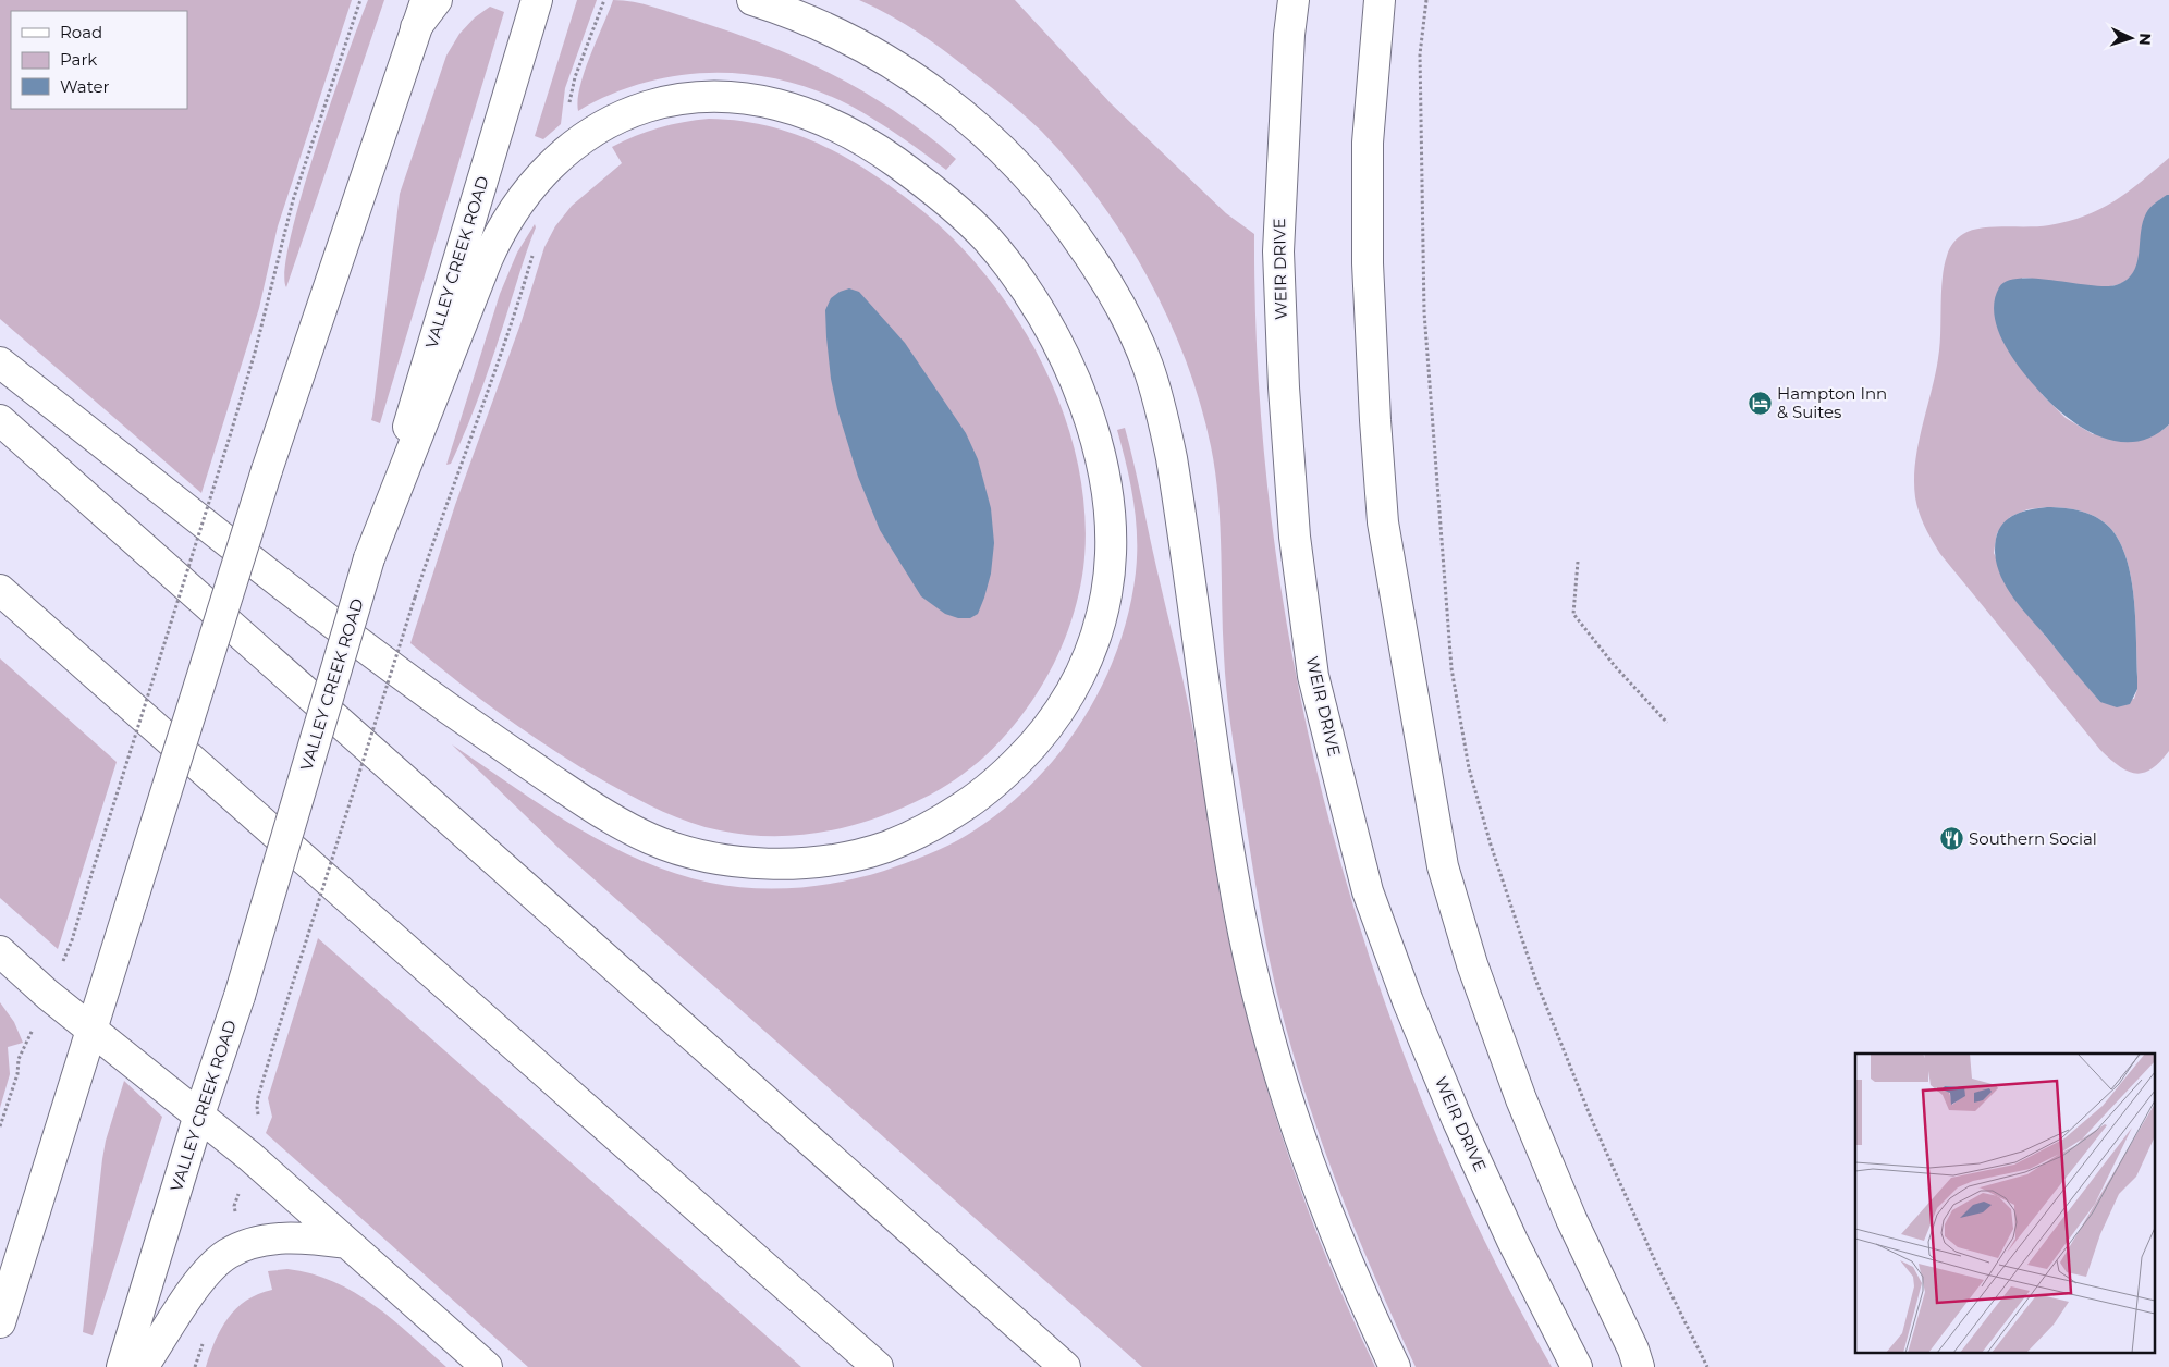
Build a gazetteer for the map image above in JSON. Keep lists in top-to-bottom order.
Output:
{
  "streets": {
    "main road": ["VALLEY CREEK ROAD", "WEIR DRIVE"]
  },
  "places": {
    "hotel": ["Hampton Inn & Suites"],
    "restaurant": ["Southern Social"]
  },
  "legend": ["Road", "Park", "Water"],
  "north": "right"
}
